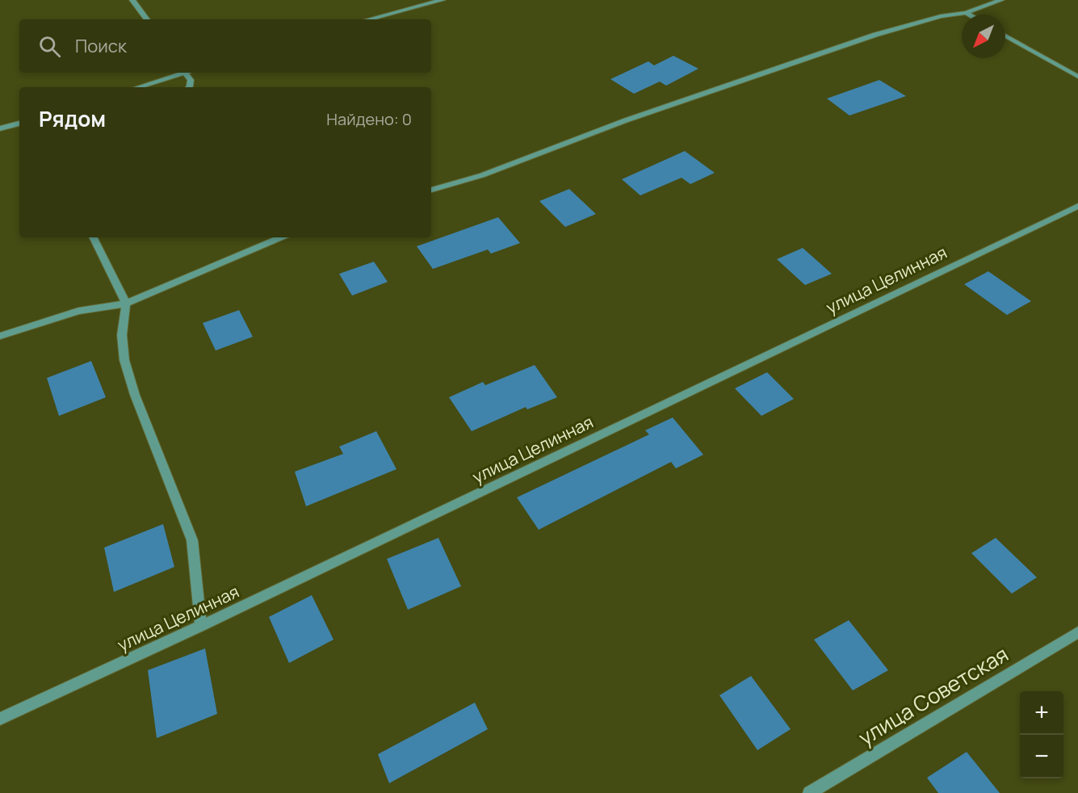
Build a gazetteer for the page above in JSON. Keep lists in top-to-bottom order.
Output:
{
  "streets": {
    "street": ["улица Целинная", "улица Советская"]
  },
  "north": "bottom left",
  "page": {
    "search": "Поиск",
    "heading": ["Рядом", "Найдено: 0"],
    "map_buttons": ["+", "−"]
  }
}
